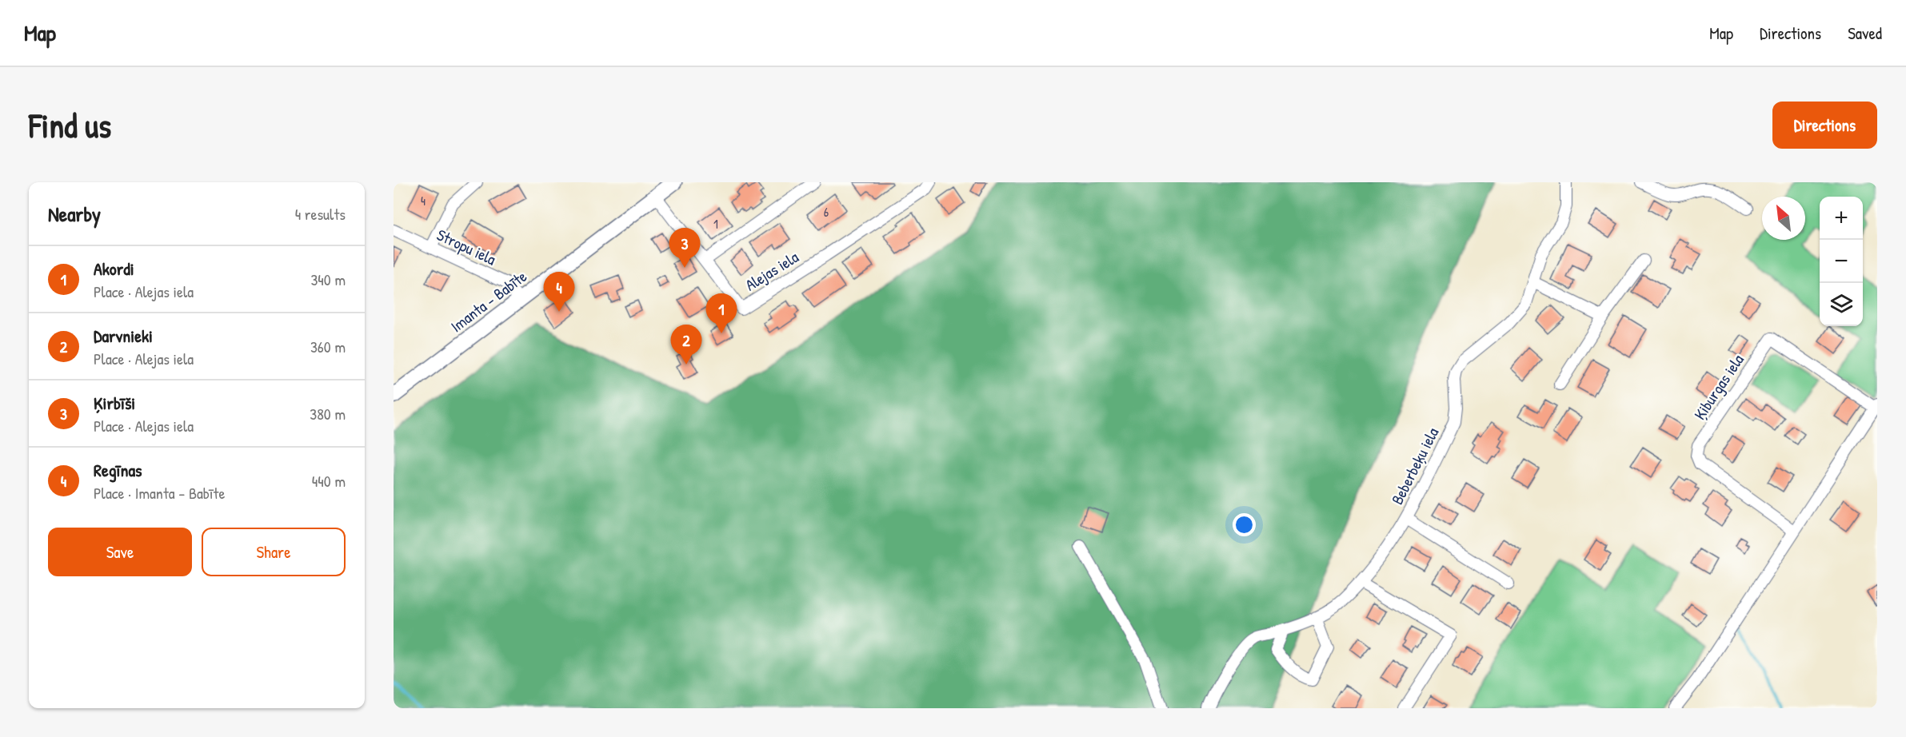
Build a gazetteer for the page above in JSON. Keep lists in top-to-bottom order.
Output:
{
  "streets": {
    "main road": ["Imanta - Babīte"],
    "street": [
      "Stropu iela",
      "Alejas iela",
      "Ķiburgas iela",
      "Beberbeķu iela"
    ]
  },
  "crossings": [
    ["Stropu iela", "Imanta - Babīte"]
  ],
  "house_numbers": ["4", "6", "1"],
  "north": "top left",
  "page": {
    "header": "Map",
    "nav": ["Map", "Directions", "Saved"],
    "buttons": [
      "Directions",
      ["Save", "Share"]
    ],
    "title": "Find us",
    "heading": ["Nearby", "4 results"],
    "map_buttons": ["+", "−"],
    "pins": [
      "3",
      "4",
      "1",
      "2"
    ],
    "list": [
      {
        "mark": "1",
        "name": "Akordi",
        "note": "Place · Alejas iela",
        "value": "340 m"
      },
      {
        "mark": "2",
        "name": "Darvnieki",
        "note": "Place · Alejas iela",
        "value": "360 m"
      },
      {
        "mark": "3",
        "name": "Ķirbīši",
        "note": "Place · Alejas iela",
        "value": "380 m"
      },
      {
        "mark": "4",
        "name": "Regīnas",
        "note": "Place · Imanta - Babīte",
        "value": "440 m"
      }
    ]
  }
}
